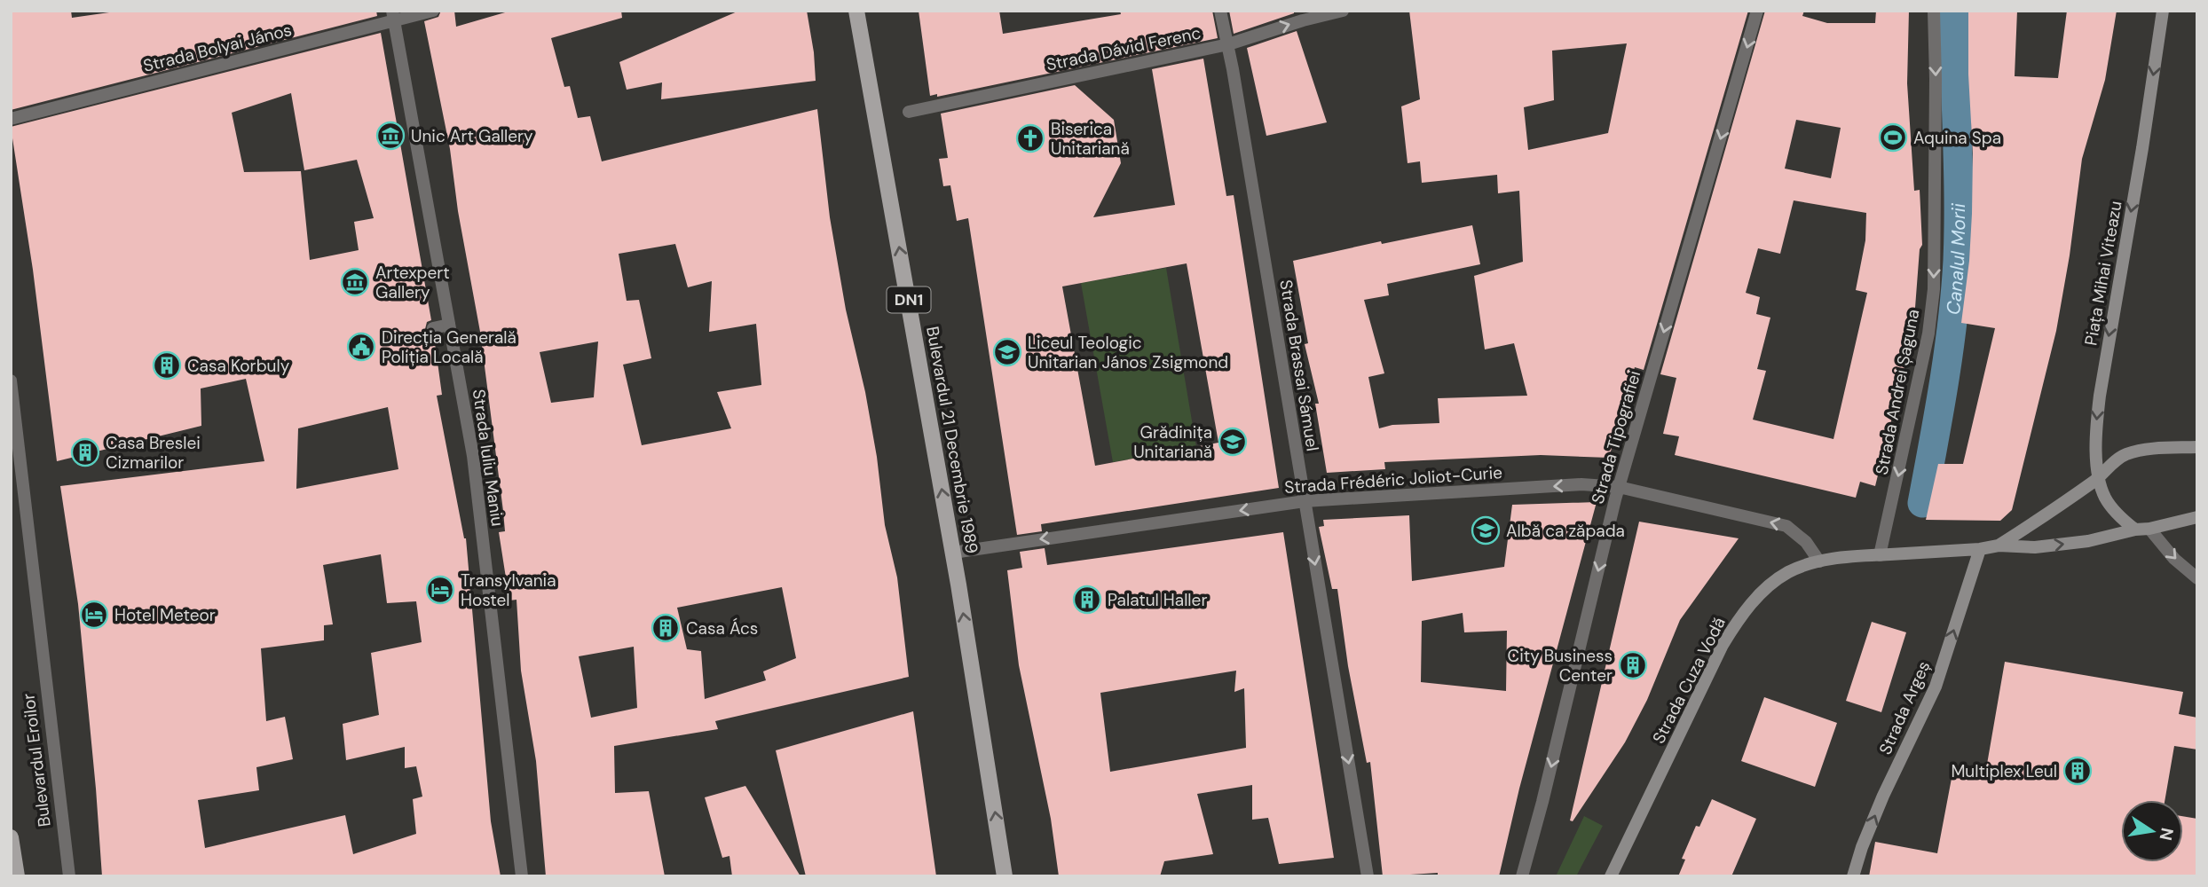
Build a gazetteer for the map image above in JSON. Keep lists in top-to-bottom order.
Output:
{
  "streets": {
    "main road": [
      "Piața Mihai Viteazu",
      "DN1",
      "Bulevardul 21 Decembrie 1989",
      "Strada Cuza Vodă",
      "Strada Argeș",
      "Bulevardul Eroilor"
    ],
    "street": [
      "Strada Bolyai János",
      "Strada Dávid Ferenc",
      "Strada Brassai Sámuel",
      "Strada Andrei Șaguna",
      "Strada Tipografiei",
      "Strada Iuliu Maniu",
      "Strada Frédéric Joliot-Curie"
    ]
  },
  "crossings": [
    ["Strada Bolyai János", "Strada Iuliu Maniu"],
    ["Strada Dávid Ferenc", "Strada Brassai Sámuel"],
    ["Piața Mihai Viteazu", "Strada Cuza Vodă"],
    ["Strada Brassai Sámuel", "Strada Frédéric Joliot-Curie"],
    ["Strada Andrei Șaguna", "Strada Cuza Vodă"],
    ["Strada Tipografiei", "Strada Frédéric Joliot-Curie"],
    ["Bulevardul 21 Decembrie 1989", "Strada Frédéric Joliot-Curie"],
    ["Strada Frédéric Joliot-Curie", "Strada Cuza Vodă"],
    ["Strada Cuza Vodă", "Strada Argeș"]
  ],
  "one_way": [
    "Piața Mihai Viteazu",
    "Strada Brassai Sámuel",
    "Strada Andrei Șaguna",
    "Strada Tipografiei",
    "Bulevardul 21 Decembrie 1989",
    "Strada Frédéric Joliot-Curie",
    "Strada Argeș"
  ],
  "water": ["Canalul Morii"],
  "places": {
    "museum": ["Unic Art Gallery", "Artexpert Gallery"],
    "sports": ["Aquina Spa"],
    "church": ["Biserica Unitariană"],
    "public building": ["Direcția Generală Poliția Locală"],
    "school or university": ["Liceul Teologic Unitarian János Zsigmond", "Grădinița Unitariană", "Albă ca zăpada"],
    "building": [
      "Casa Korbuly",
      "Casa Breslei Cizmarilor",
      "Palatul Haller",
      "Casa Ács",
      "City Business Center",
      "Multiplex Leul"
    ],
    "hotel": ["Transylvania Hostel", "Hotel Meteor"]
  },
  "north": "right"
}
